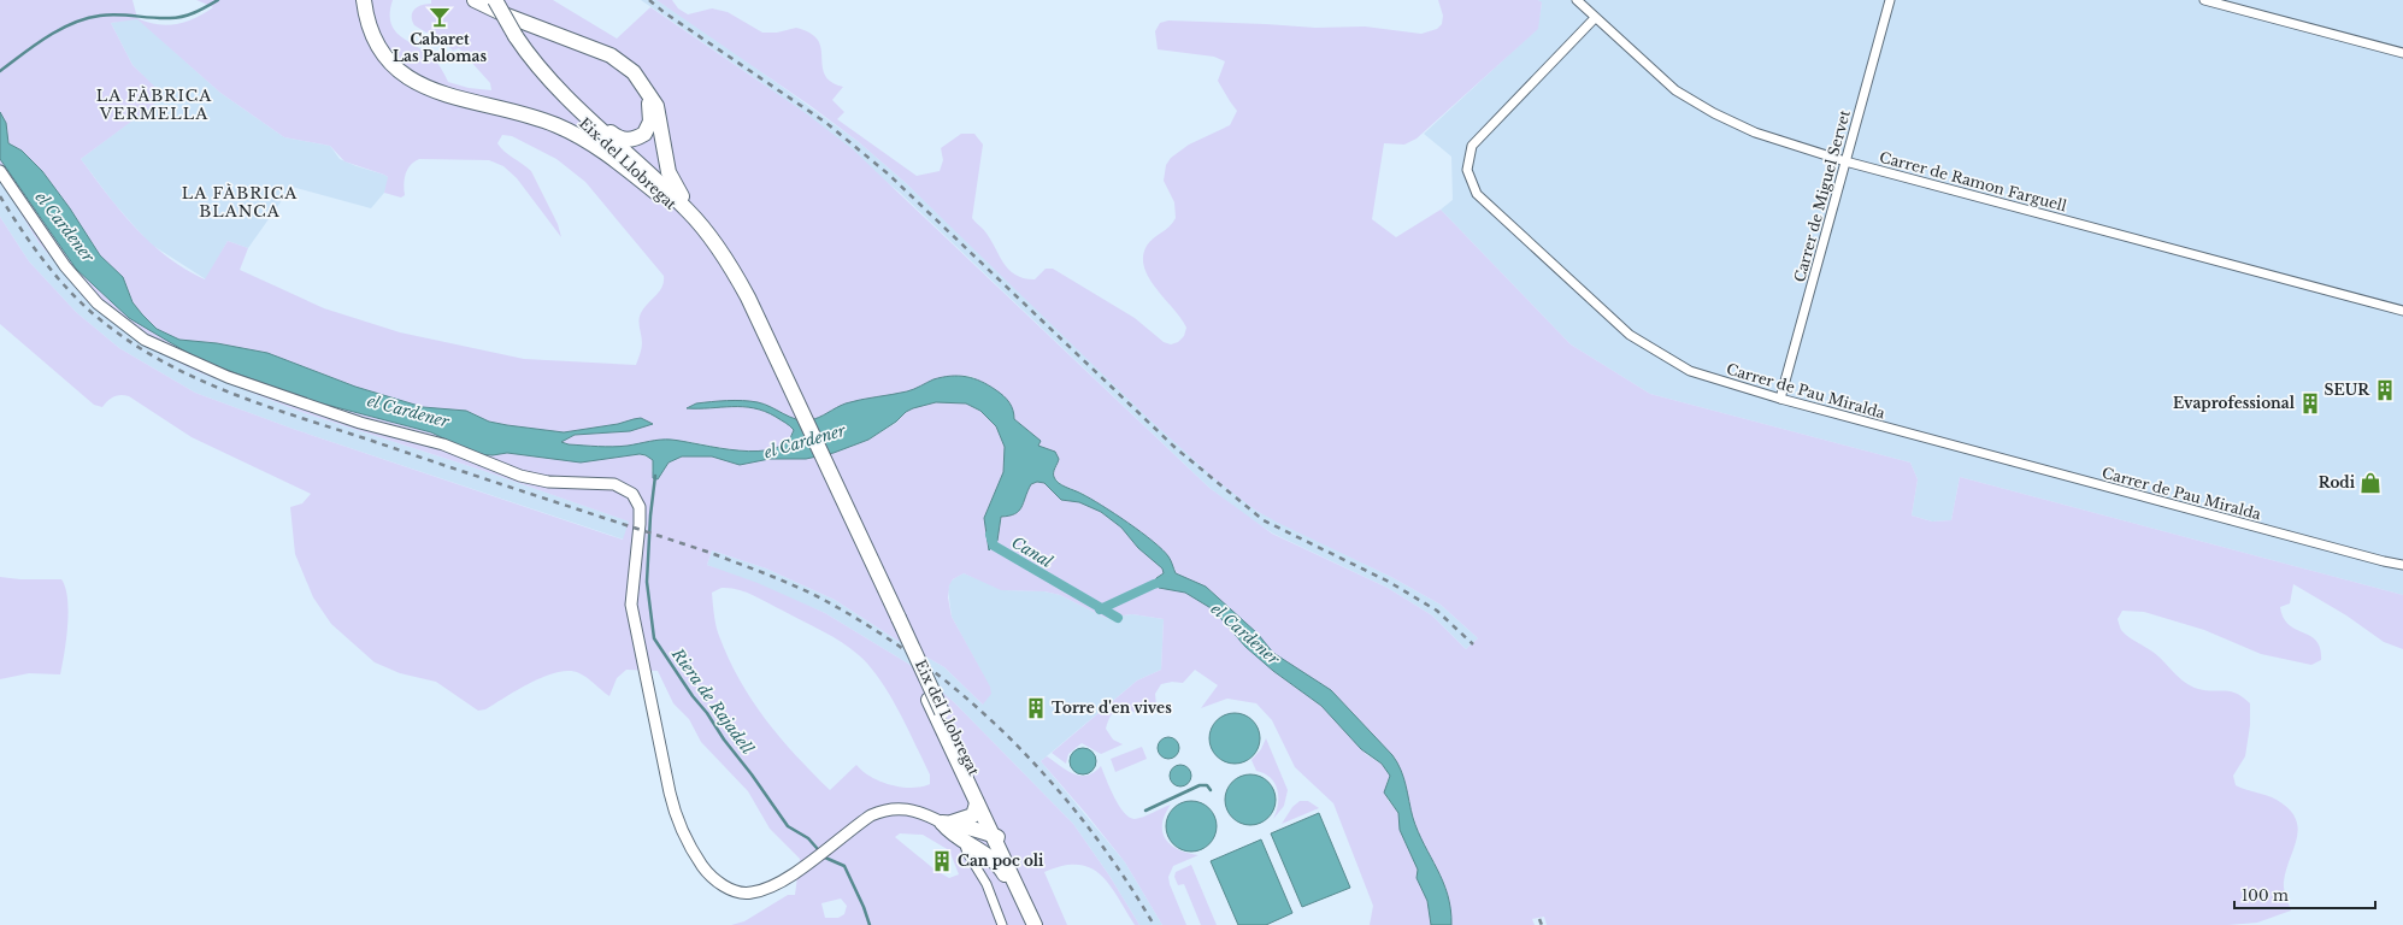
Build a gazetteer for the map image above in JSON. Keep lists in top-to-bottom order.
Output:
{
  "streets": {
    "highway": ["Eix del Llobregat"],
    "street": ["Carrer de Ramon Farguell", "Carrer de Miguel Servet", "Carrer de Pau Miralda"]
  },
  "crossings": [
    ["Carrer de Ramon Farguell", "Carrer de Miguel Servet"],
    ["Carrer de Ramon Farguell", "Carrer de Pau Miralda"],
    ["Carrer de Miguel Servet", "Carrer de Pau Miralda"]
  ],
  "districts": ["LA FÀBRICA VERMELLA", "LA FÀBRICA BLANCA"],
  "water": ["el Cardener", "Canal", "Riera de Rajadell"],
  "places": {
    "bar": ["Cabaret Las Palomas"],
    "building": [
      "SEUR",
      "Evaprofessional",
      "Torre d'en vives",
      "Can poc oli"
    ],
    "shop": ["Rodi"]
  },
  "scale_bar": "100 m"
}
